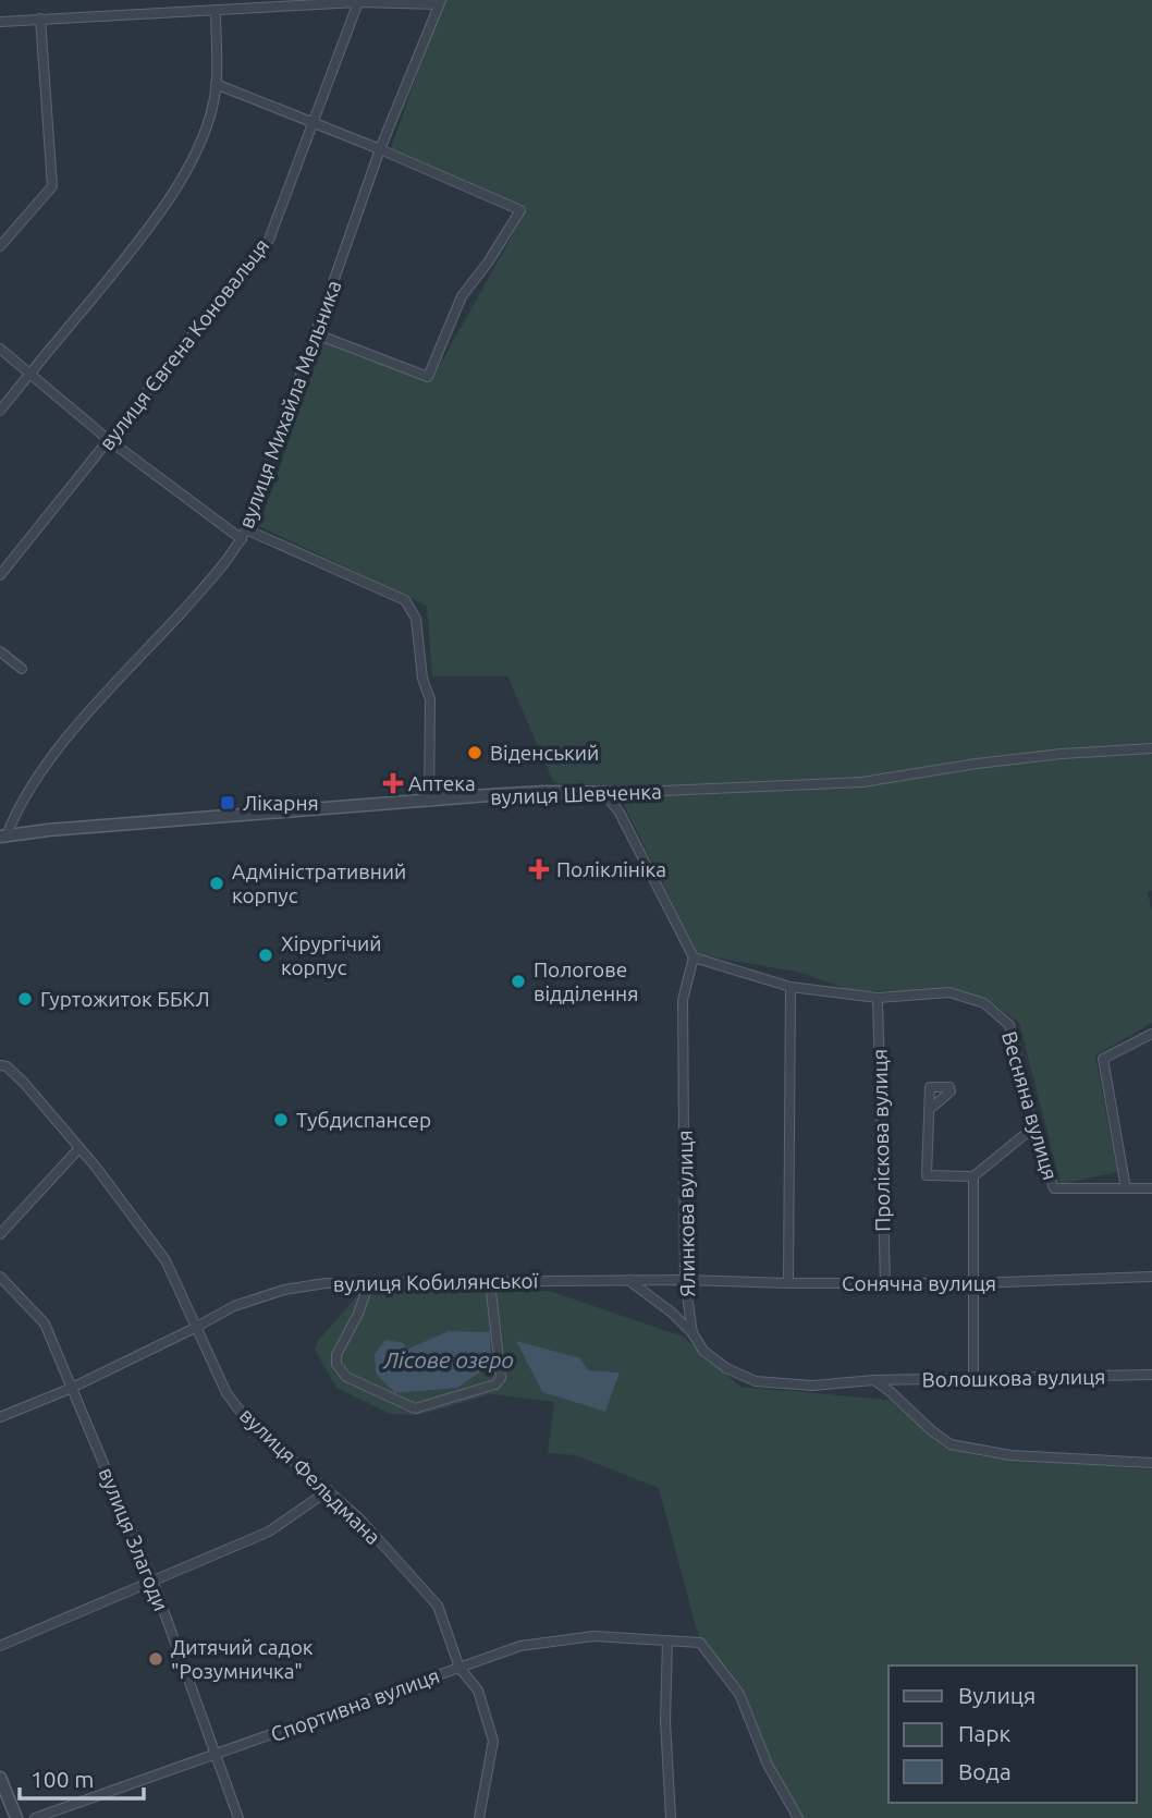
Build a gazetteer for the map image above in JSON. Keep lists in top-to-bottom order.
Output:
{
  "streets": {
    "street": [
      "вулиця Євгена Коновальця",
      "вулиця Михайла Мельника",
      "вулиця Шевченка",
      "Весняна вулиця",
      "Проліскова вулиця",
      "Ялинкова вулиця",
      "вулиця Кобилянської",
      "Сонячна вулиця",
      "Волошкова вулиця",
      "вулиця Фельдмана",
      "вулиця Злагоди",
      "Спортивна вулиця"
    ]
  },
  "crossings": [
    ["вулиця Михайла Мельника", "вулиця Шевченка"],
    ["Весняна вулиця", "Проліскова вулиця"],
    ["Весняна вулиця", "Ялинкова вулиця"],
    ["Проліскова вулиця", "Сонячна вулиця"],
    ["Ялинкова вулиця", "вулиця Кобилянської"],
    ["Ялинкова вулиця", "Сонячна вулиця"],
    ["вулиця Кобилянської", "Сонячна вулиця"],
    ["вулиця Кобилянської", "вулиця Фельдмана"],
    ["вулиця Кобилянської", "вулиця Злагоди"],
    ["вулиця Фельдмана", "Спортивна вулиця"],
    ["вулиця Злагоди", "Спортивна вулиця"]
  ],
  "water": ["Лісове озеро"],
  "places": {
    "other": [
      "Віденський",
      "Адміністративний корпус",
      "Хірургічий корпус",
      "Пологове відділення",
      "Гуртожиток ББКЛ",
      "Тубдиспансер",
      "Дитячий садок \"Розумничка\""
    ],
    "health": ["Аптека", "Поліклініка"],
    "transit": ["Лікарня"]
  },
  "legend": ["Вулиця", "Парк", "Вода"],
  "scale_bar": "100 m"
}
